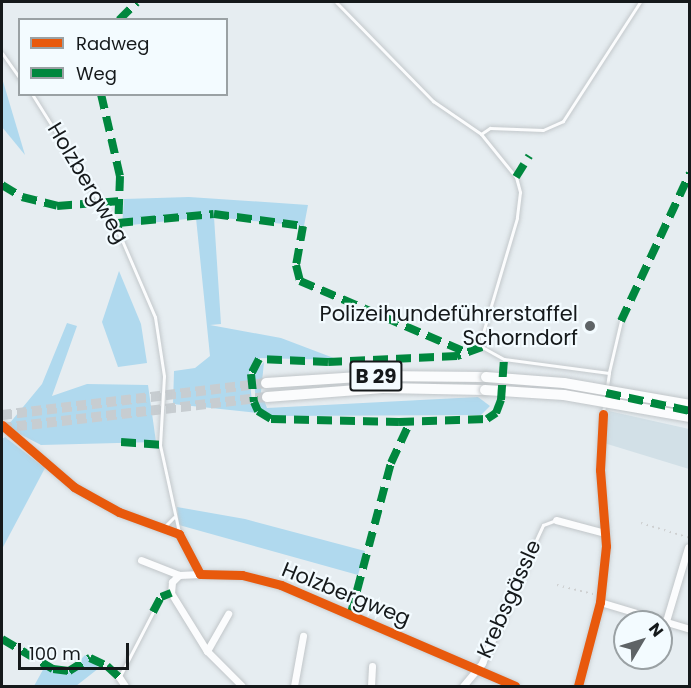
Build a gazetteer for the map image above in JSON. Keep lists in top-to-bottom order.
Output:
{
  "streets": {
    "highway": ["B 29"],
    "street": ["Holzbergweg", "Krebsgässle"]
  },
  "crossings": [
    ["Holzbergweg", "Krebsgässle"]
  ],
  "places": ["Polizeihundeführerstaffel Schorndorf"],
  "legend": ["Radweg", "Weg"],
  "scale_bar": "100 m",
  "north": "top right"
}
